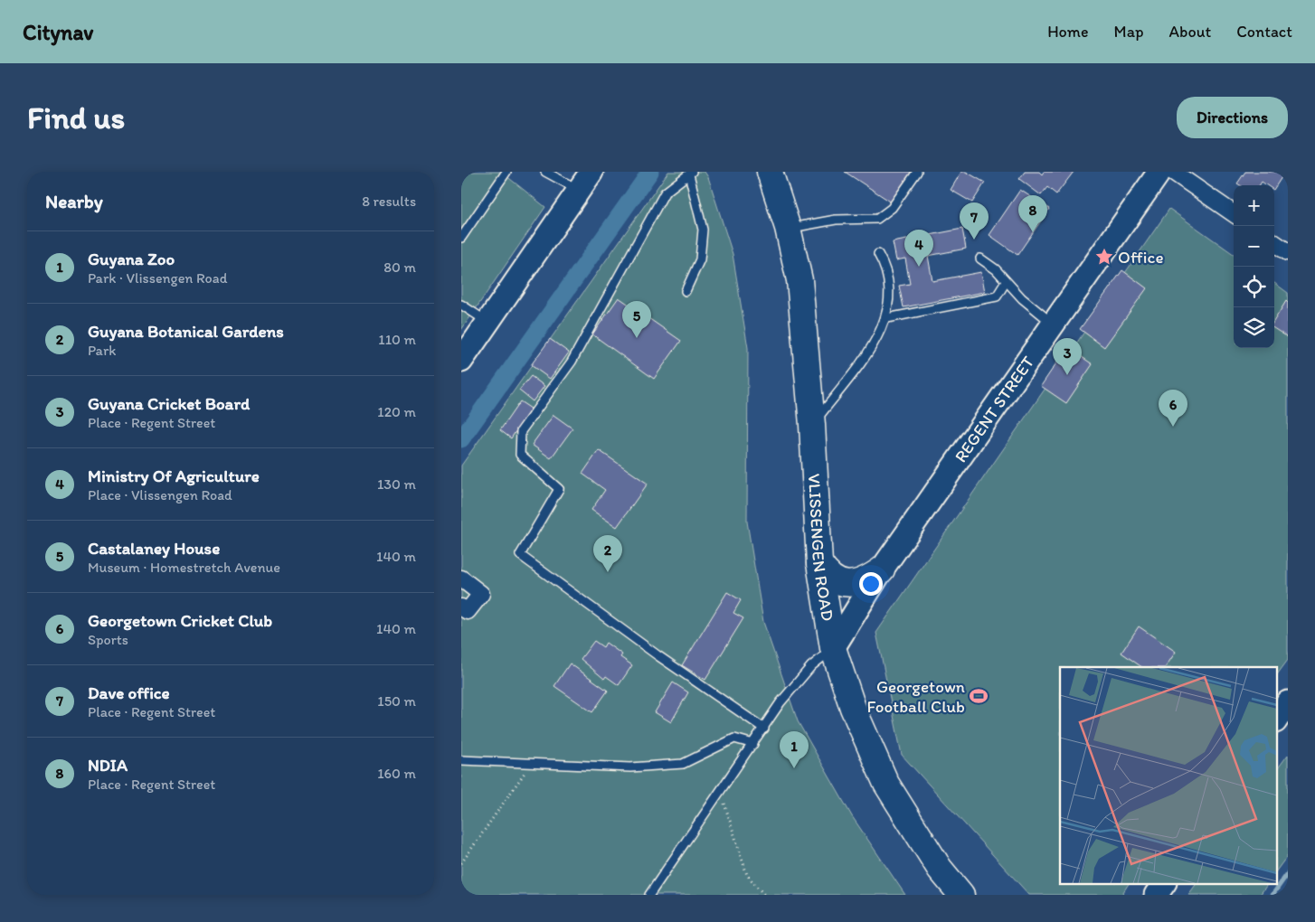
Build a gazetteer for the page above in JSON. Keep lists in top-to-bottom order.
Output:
{
  "streets": {
    "main road": ["REGENT STREET", "VLISSENGEN ROAD"]
  },
  "crossings": [
    ["REGENT STREET", "VLISSENGEN ROAD"]
  ],
  "places": {
    "place": ["Office"],
    "sports": ["Georgetown Football Club"]
  },
  "page": {
    "header": "Citynav",
    "nav": [
      "Home",
      "Map",
      "About",
      "Contact"
    ],
    "buttons": "Directions",
    "title": "Find us",
    "heading": ["Nearby", "8 results"],
    "map_buttons": ["+", "−"],
    "pins": [
      "8",
      "7",
      "4",
      "5",
      "3",
      "6",
      "2",
      "1"
    ],
    "list": [
      {
        "mark": "1",
        "name": "Guyana Zoo",
        "note": "Park · Vlissengen Road",
        "value": "80 m"
      },
      {
        "mark": "2",
        "name": "Guyana Botanical Gardens",
        "note": "Park",
        "value": "110 m"
      },
      {
        "mark": "3",
        "name": "Guyana Cricket Board",
        "note": "Place · Regent Street",
        "value": "120 m"
      },
      {
        "mark": "4",
        "name": "Ministry Of Agriculture",
        "note": "Place · Vlissengen Road",
        "value": "130 m"
      },
      {
        "mark": "5",
        "name": "Castalaney House",
        "note": "Museum · Homestretch Avenue",
        "value": "140 m"
      },
      {
        "mark": "6",
        "name": "Georgetown Cricket Club",
        "note": "Sports",
        "value": "140 m"
      },
      {
        "mark": "7",
        "name": "Dave office",
        "note": "Place · Regent Street",
        "value": "150 m"
      },
      {
        "mark": "8",
        "name": "NDIA",
        "note": "Place · Regent Street",
        "value": "160 m"
      }
    ]
  }
}
